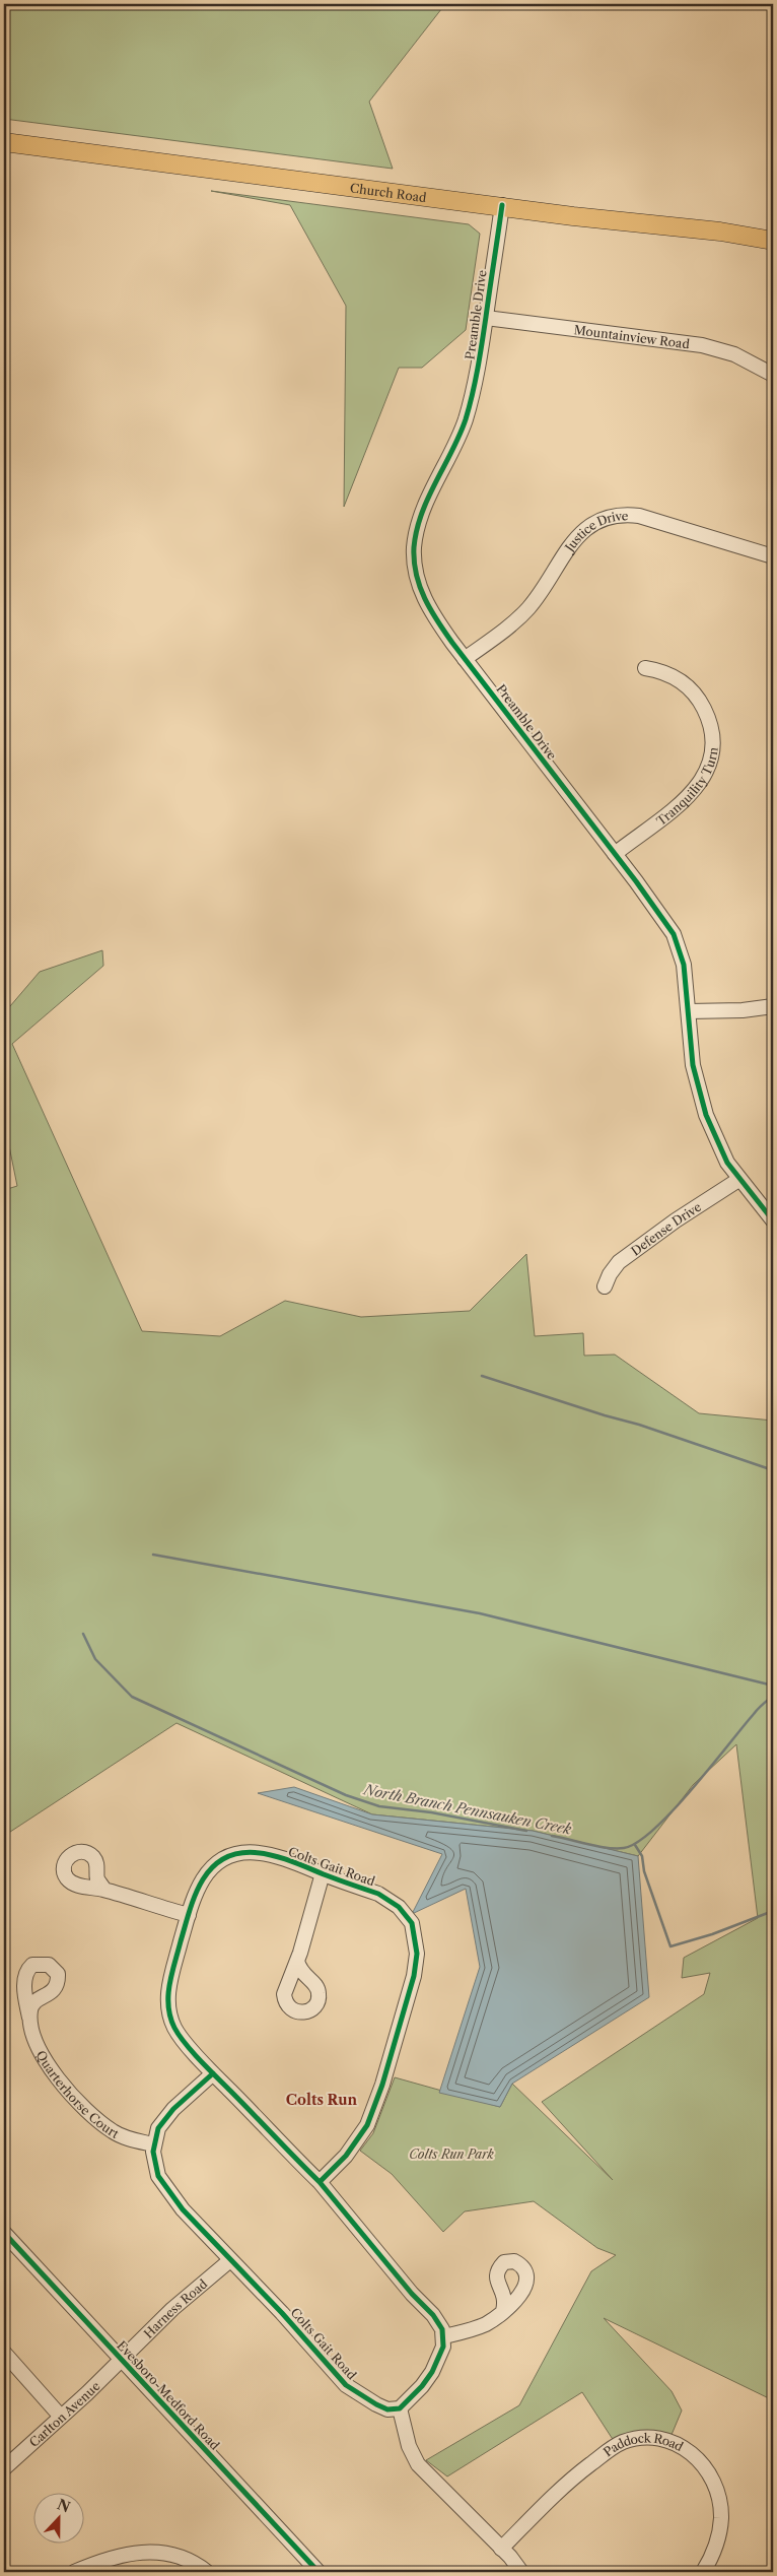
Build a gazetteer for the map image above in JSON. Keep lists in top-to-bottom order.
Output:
{
  "streets": {
    "main road": ["Church Road"],
    "street": [
      "Preamble Drive",
      "Mountainview Road",
      "Justice Drive",
      "Tranquility Turn",
      "Defense Drive",
      "Colts Gait Road",
      "Quarterhorse Court",
      "Harness Road",
      "Evesboro-Medford Road",
      "Carlton Avenue",
      "Paddock Road"
    ]
  },
  "crossings": [
    ["Church Road", "Preamble Drive"],
    ["Preamble Drive", "Mountainview Road"],
    ["Preamble Drive", "Justice Drive"],
    ["Preamble Drive", "Tranquility Turn"],
    ["Preamble Drive", "Defense Drive"],
    ["Colts Gait Road", "Quarterhorse Court"],
    ["Colts Gait Road", "Harness Road"],
    ["Harness Road", "Evesboro-Medford Road"],
    ["Harness Road", "Carlton Avenue"],
    ["Evesboro-Medford Road", "Carlton Avenue"]
  ],
  "districts": ["Colts Run"],
  "water": ["North Branch Pennsauken Creek"],
  "parks": ["Colts Run Park"],
  "north": "top"
}
